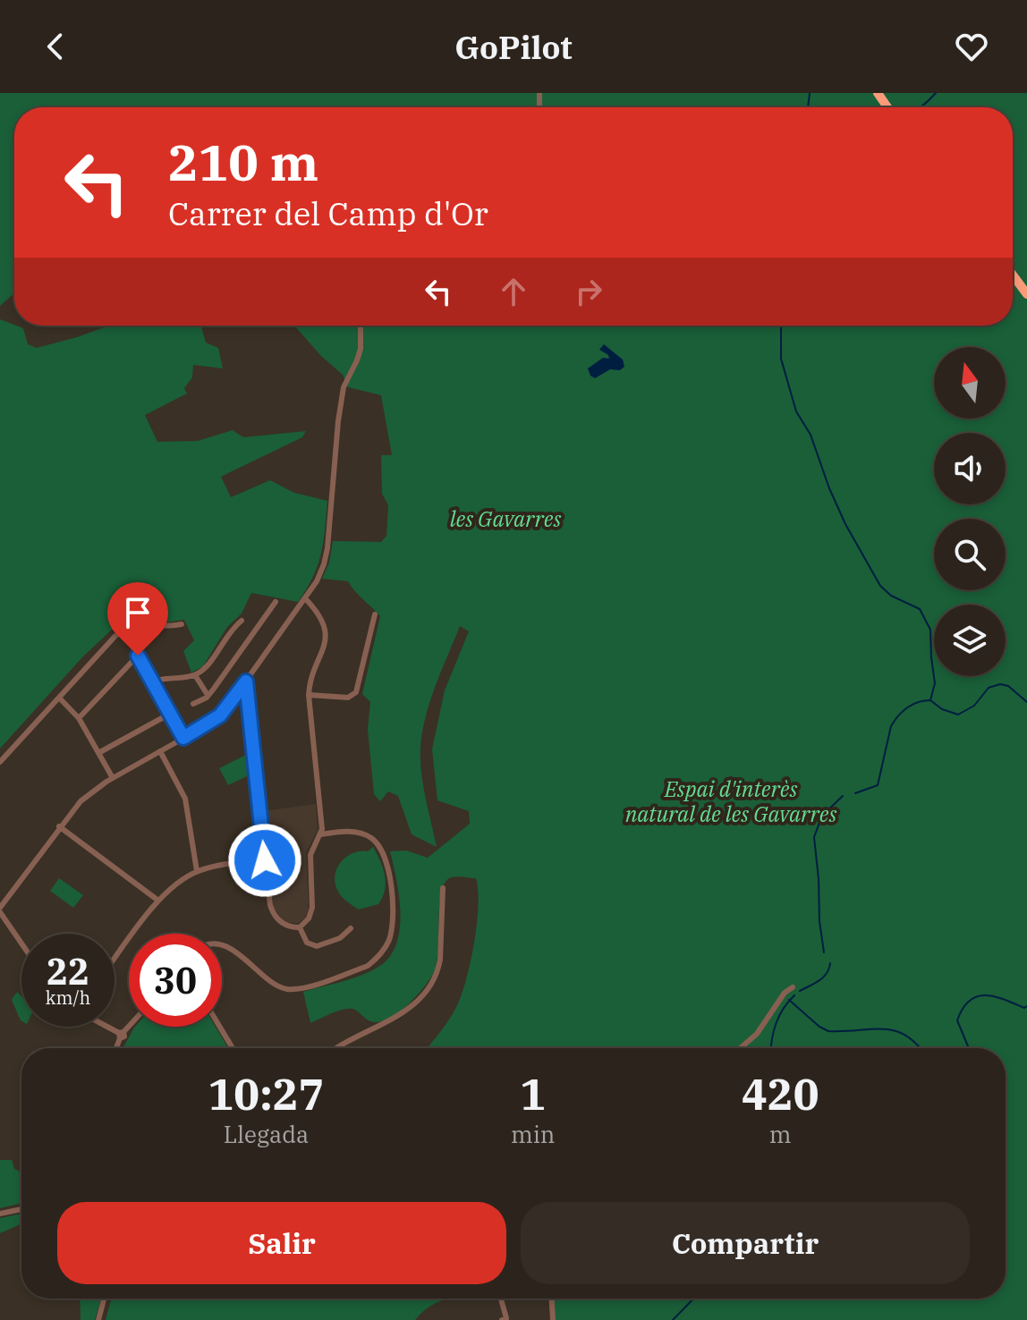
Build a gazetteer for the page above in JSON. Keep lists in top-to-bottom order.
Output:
{
  "parks": ["les Gavarres", "Espai d'interès natural de les Gavarres"],
  "north": "top",
  "page": {
    "header": "GoPilot",
    "turn": ["210 m", "Carrer del Camp d'Or"],
    "speed": "22 km/h",
    "limit": "30",
    "eta": [
      "10:27",
      "Llegada",
      "1",
      "min",
      "420",
      "m"
    ],
    "buttons": ["Salir", "Compartir"]
  }
}
